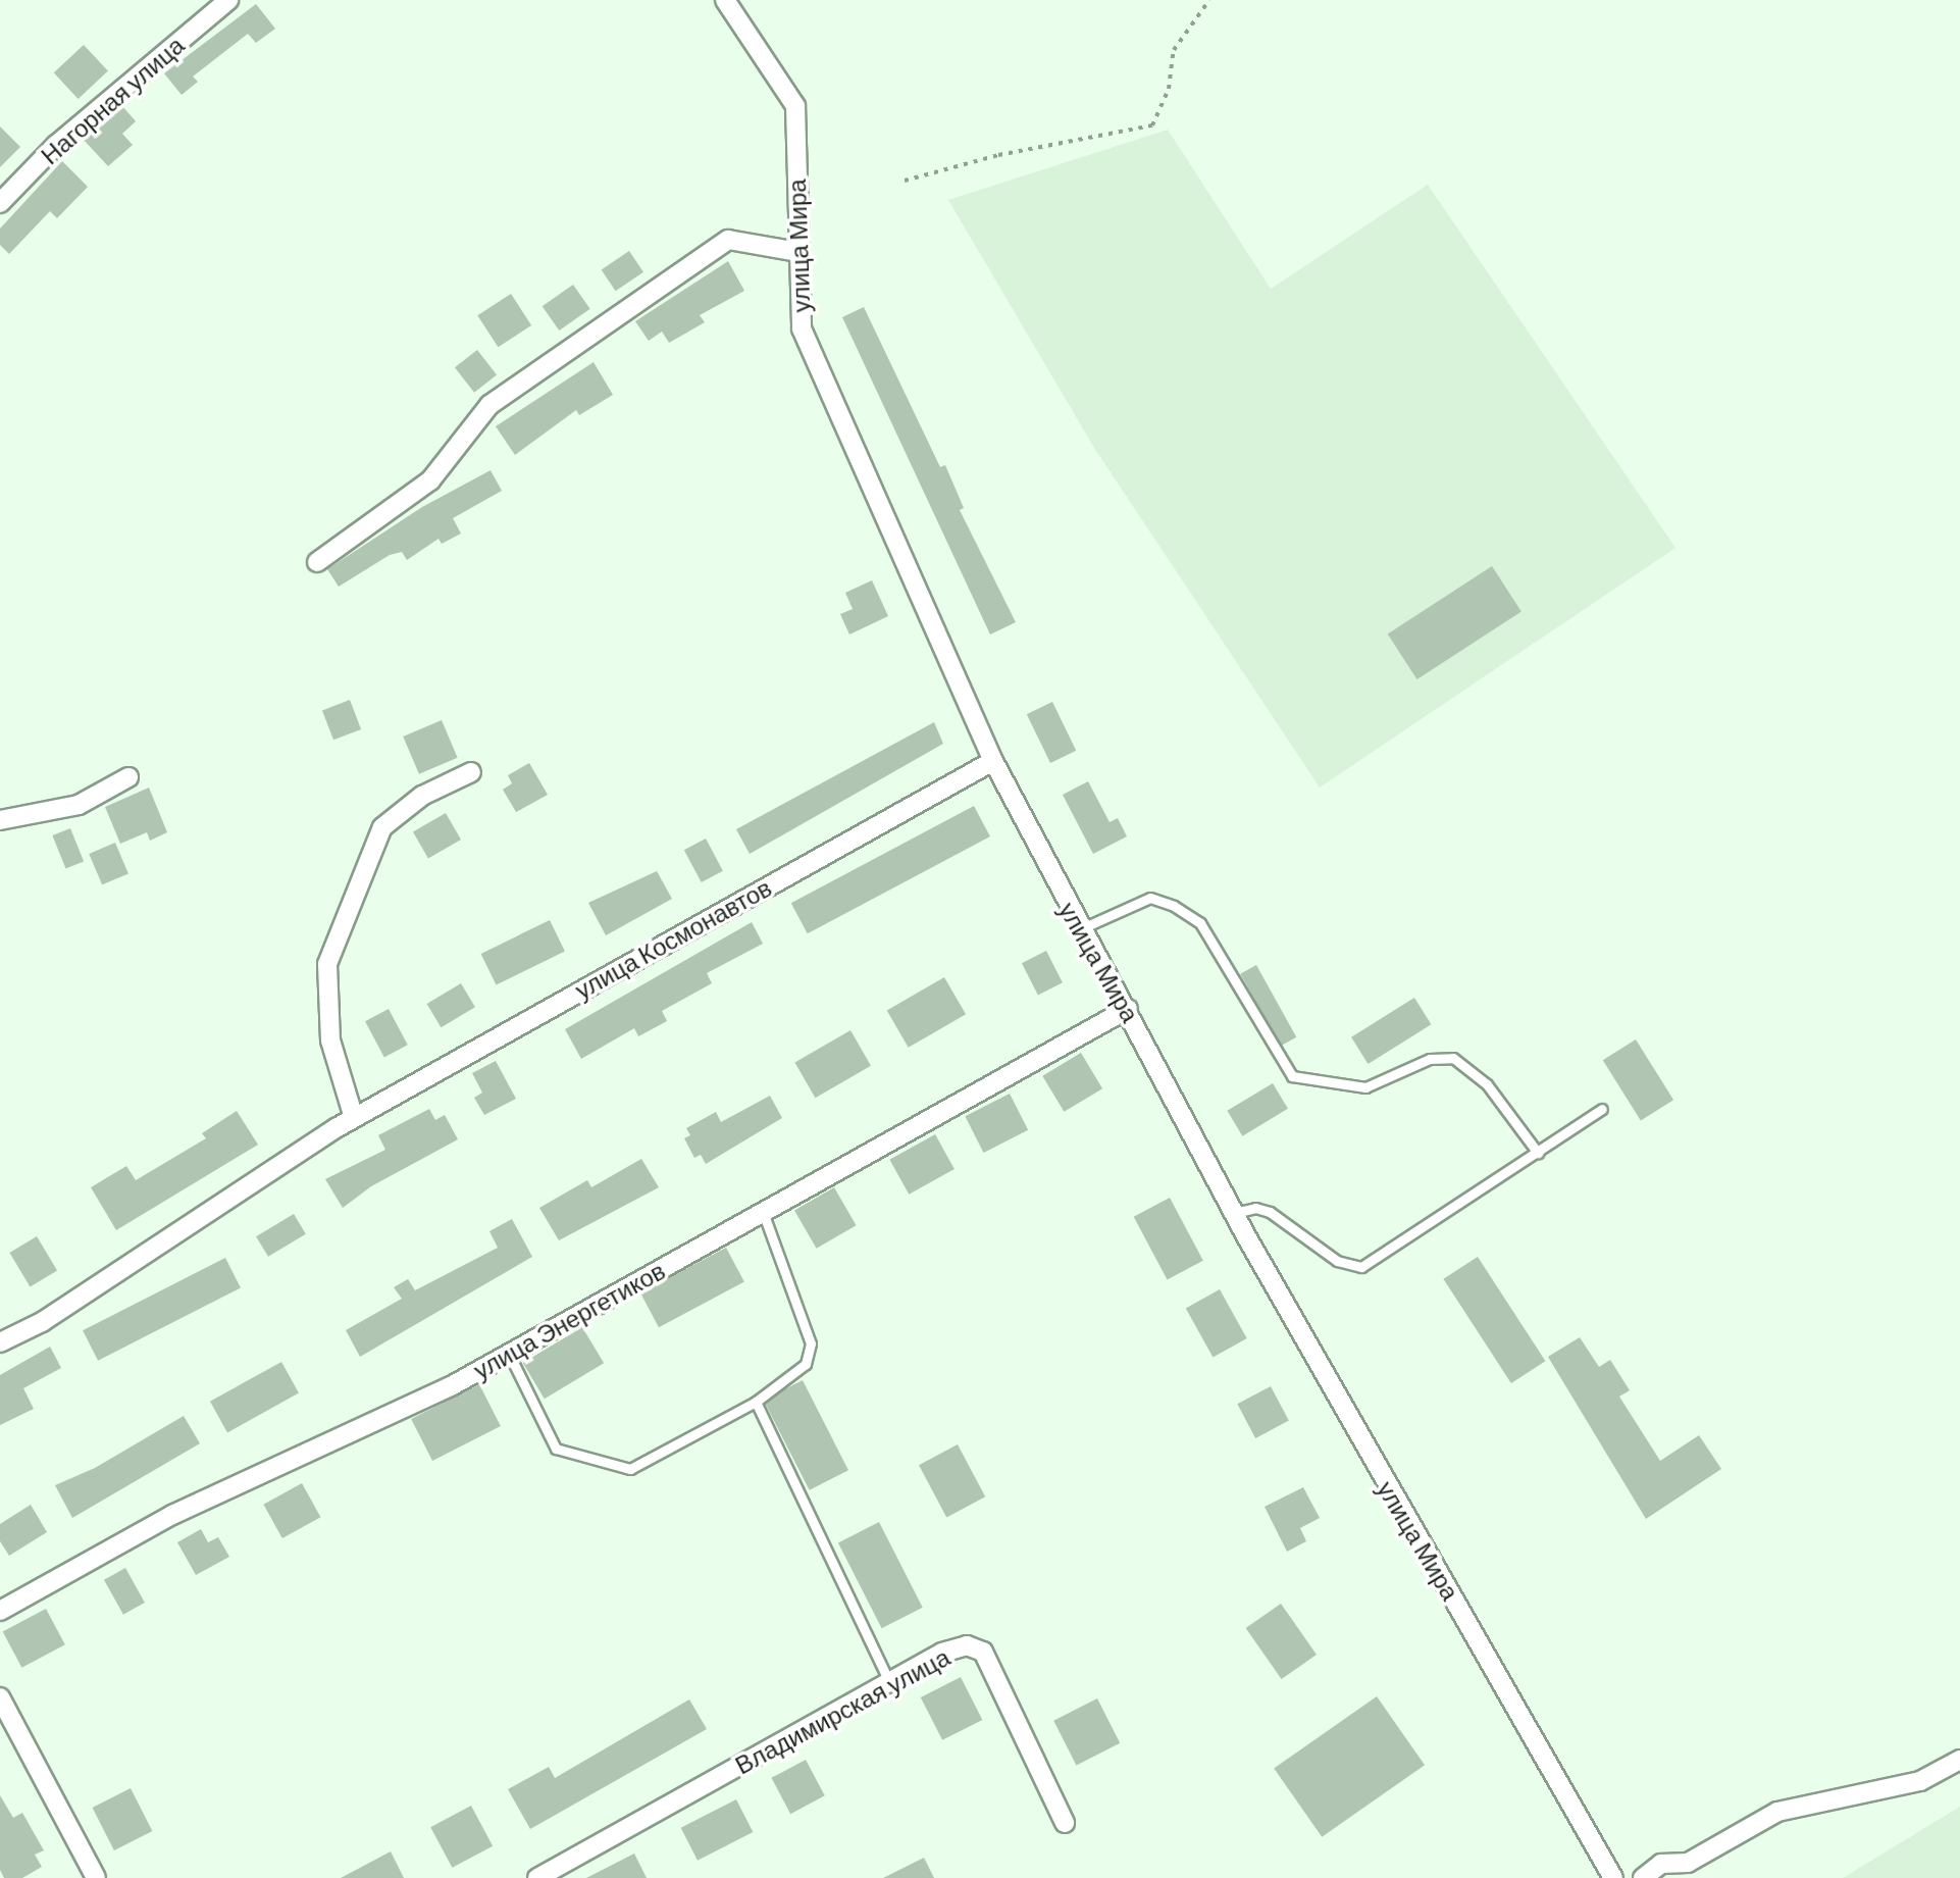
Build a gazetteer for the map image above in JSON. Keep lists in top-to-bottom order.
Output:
{
  "streets": {
    "street": [
      "Нагорная улица",
      "улица Мира",
      "улица Космонавтов",
      "улица Энергетиков",
      "Владимирская улица"
    ]
  },
  "crossings": [
    ["улица Мира", "улица Космонавтов"],
    ["улица Мира", "улица Энергетиков"]
  ]
}
